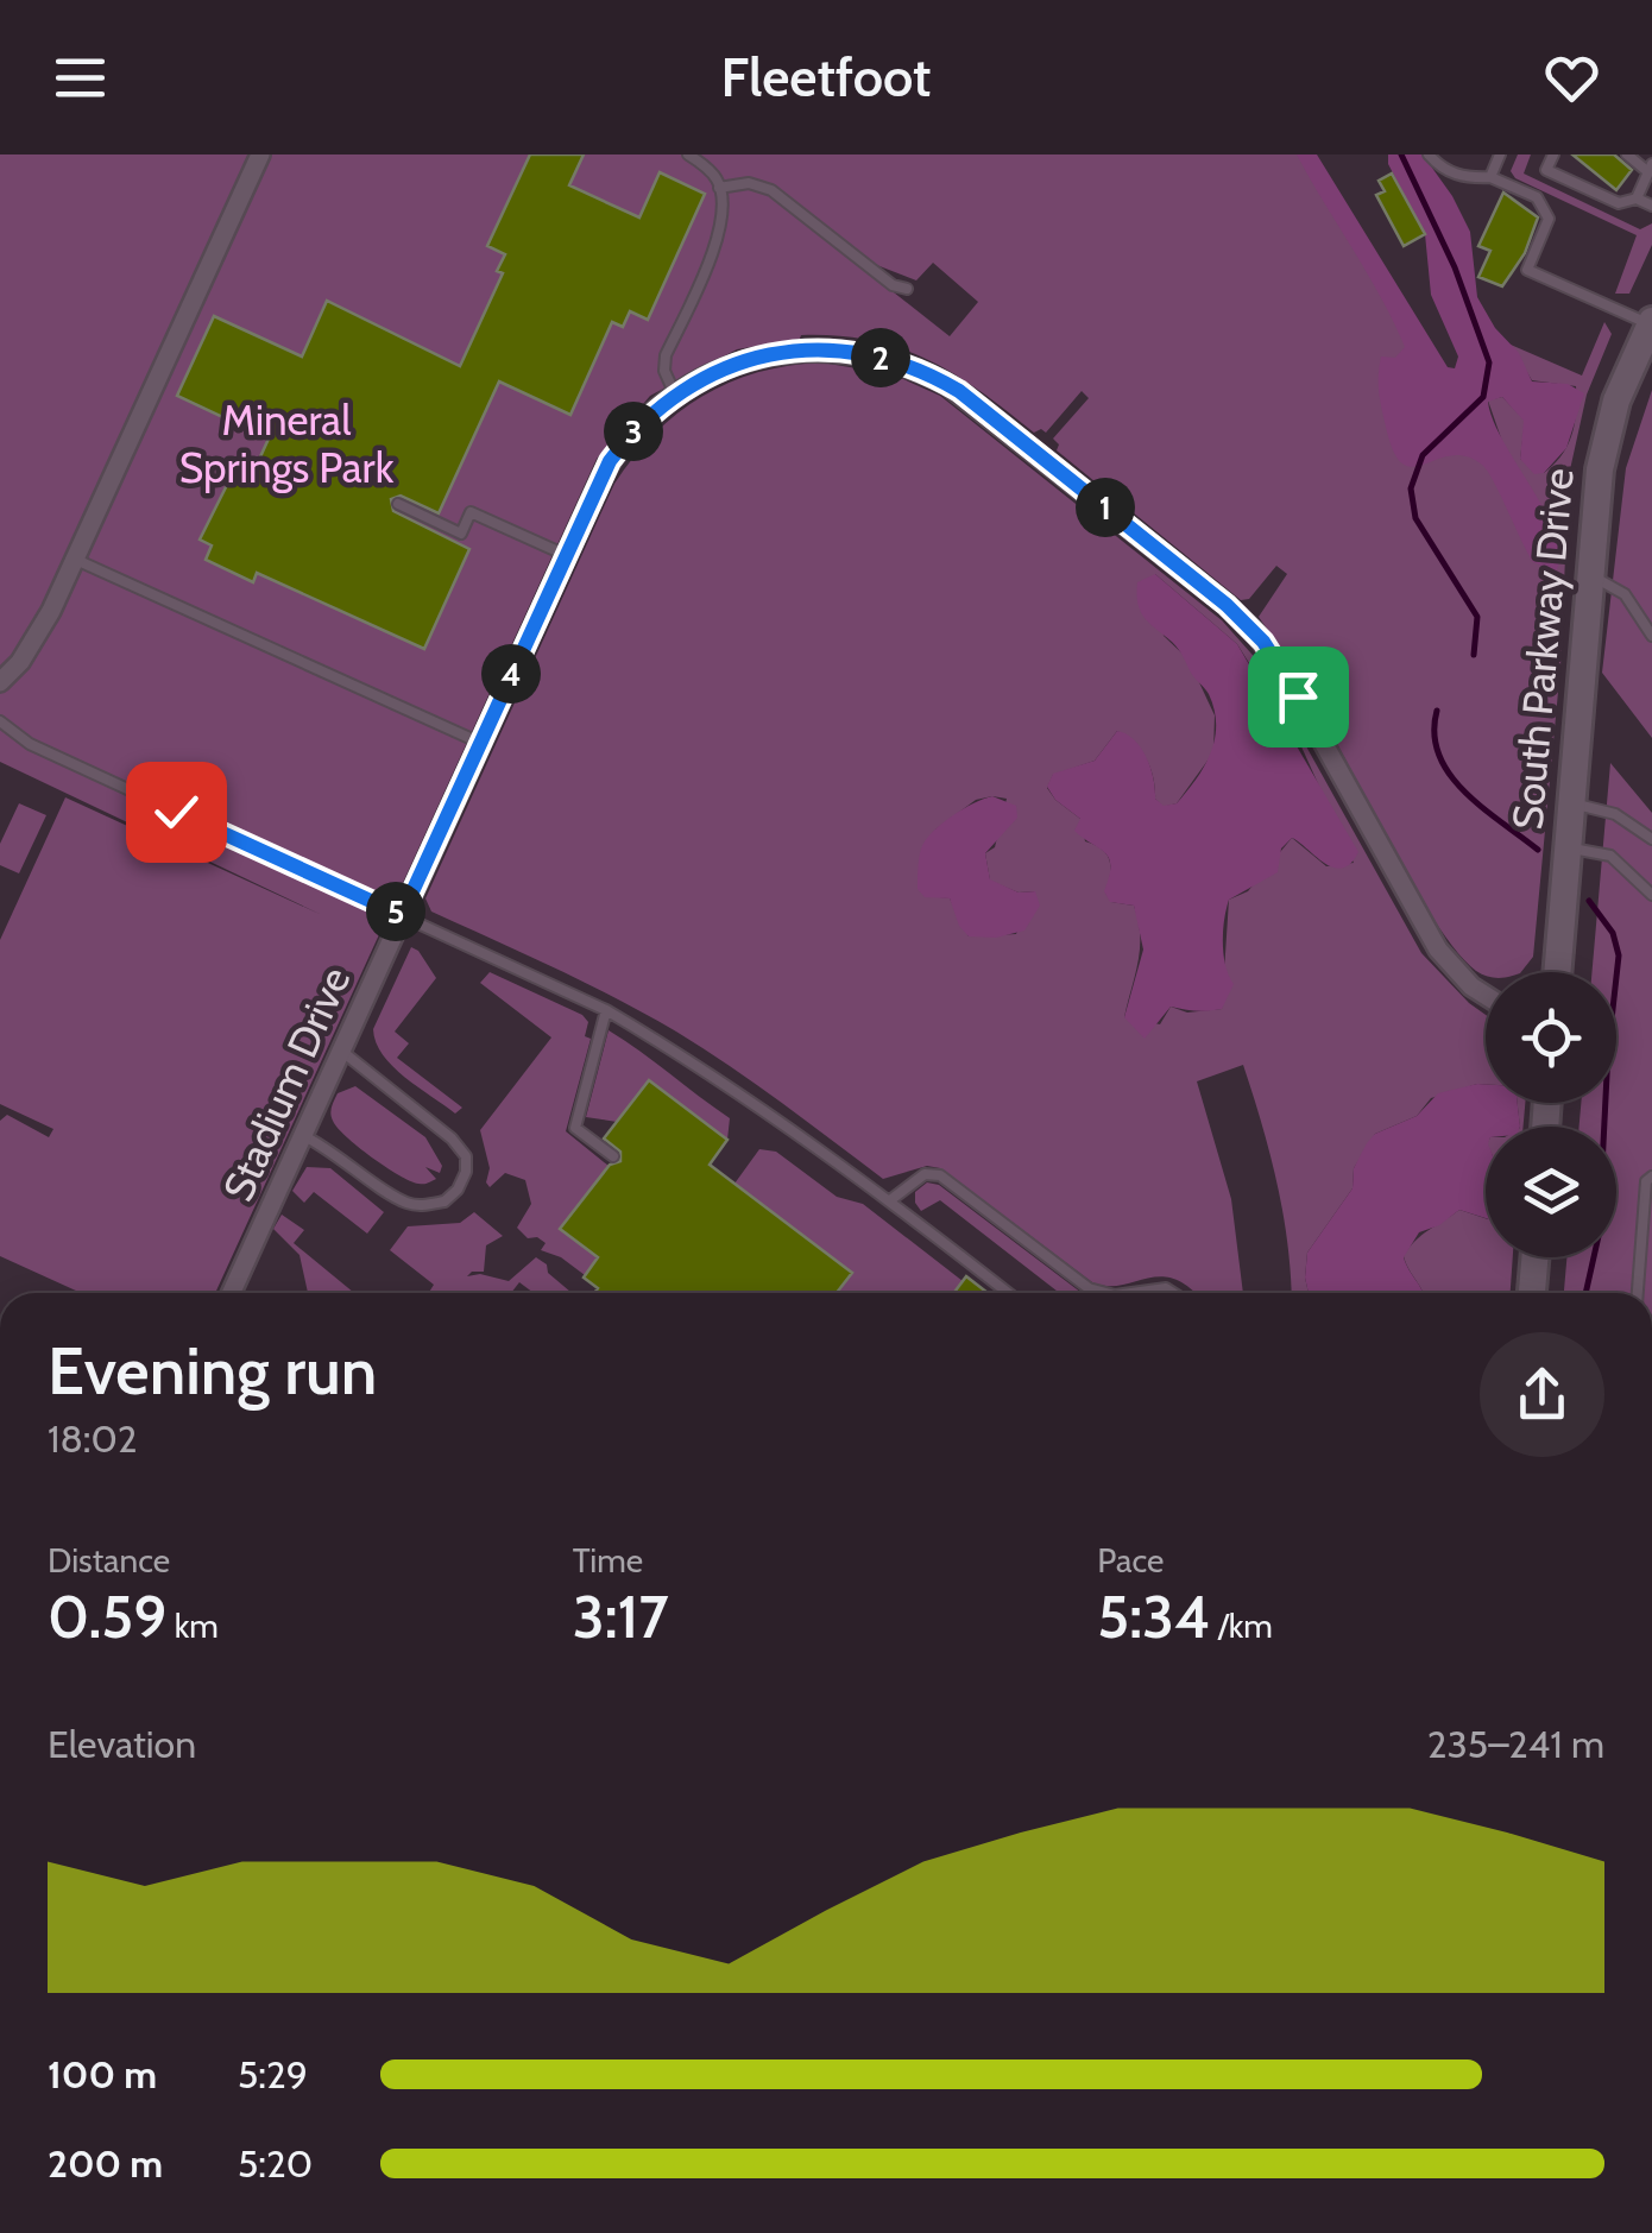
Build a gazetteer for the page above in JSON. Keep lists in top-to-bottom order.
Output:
{
  "streets": {
    "main road": ["South Parkway Drive"],
    "street": ["Stadium Drive"]
  },
  "parks": ["Mineral Springs Park"],
  "page": {
    "header": "Fleetfoot",
    "pins": [
      "2",
      "3",
      "1",
      "4",
      "5"
    ],
    "heading": ["Evening run", "18:02"],
    "stats": [
      ["Distance", "0.59 km"],
      ["Time", "3:17"],
      ["Pace", "5:34 /km"]
    ],
    "chart": ["Elevation", "235–241 m"],
    "list": [
      {
        "name": "100 m",
        "note": "5:29"
      },
      {
        "name": "200 m",
        "note": "5:20"
      }
    ]
  }
}
